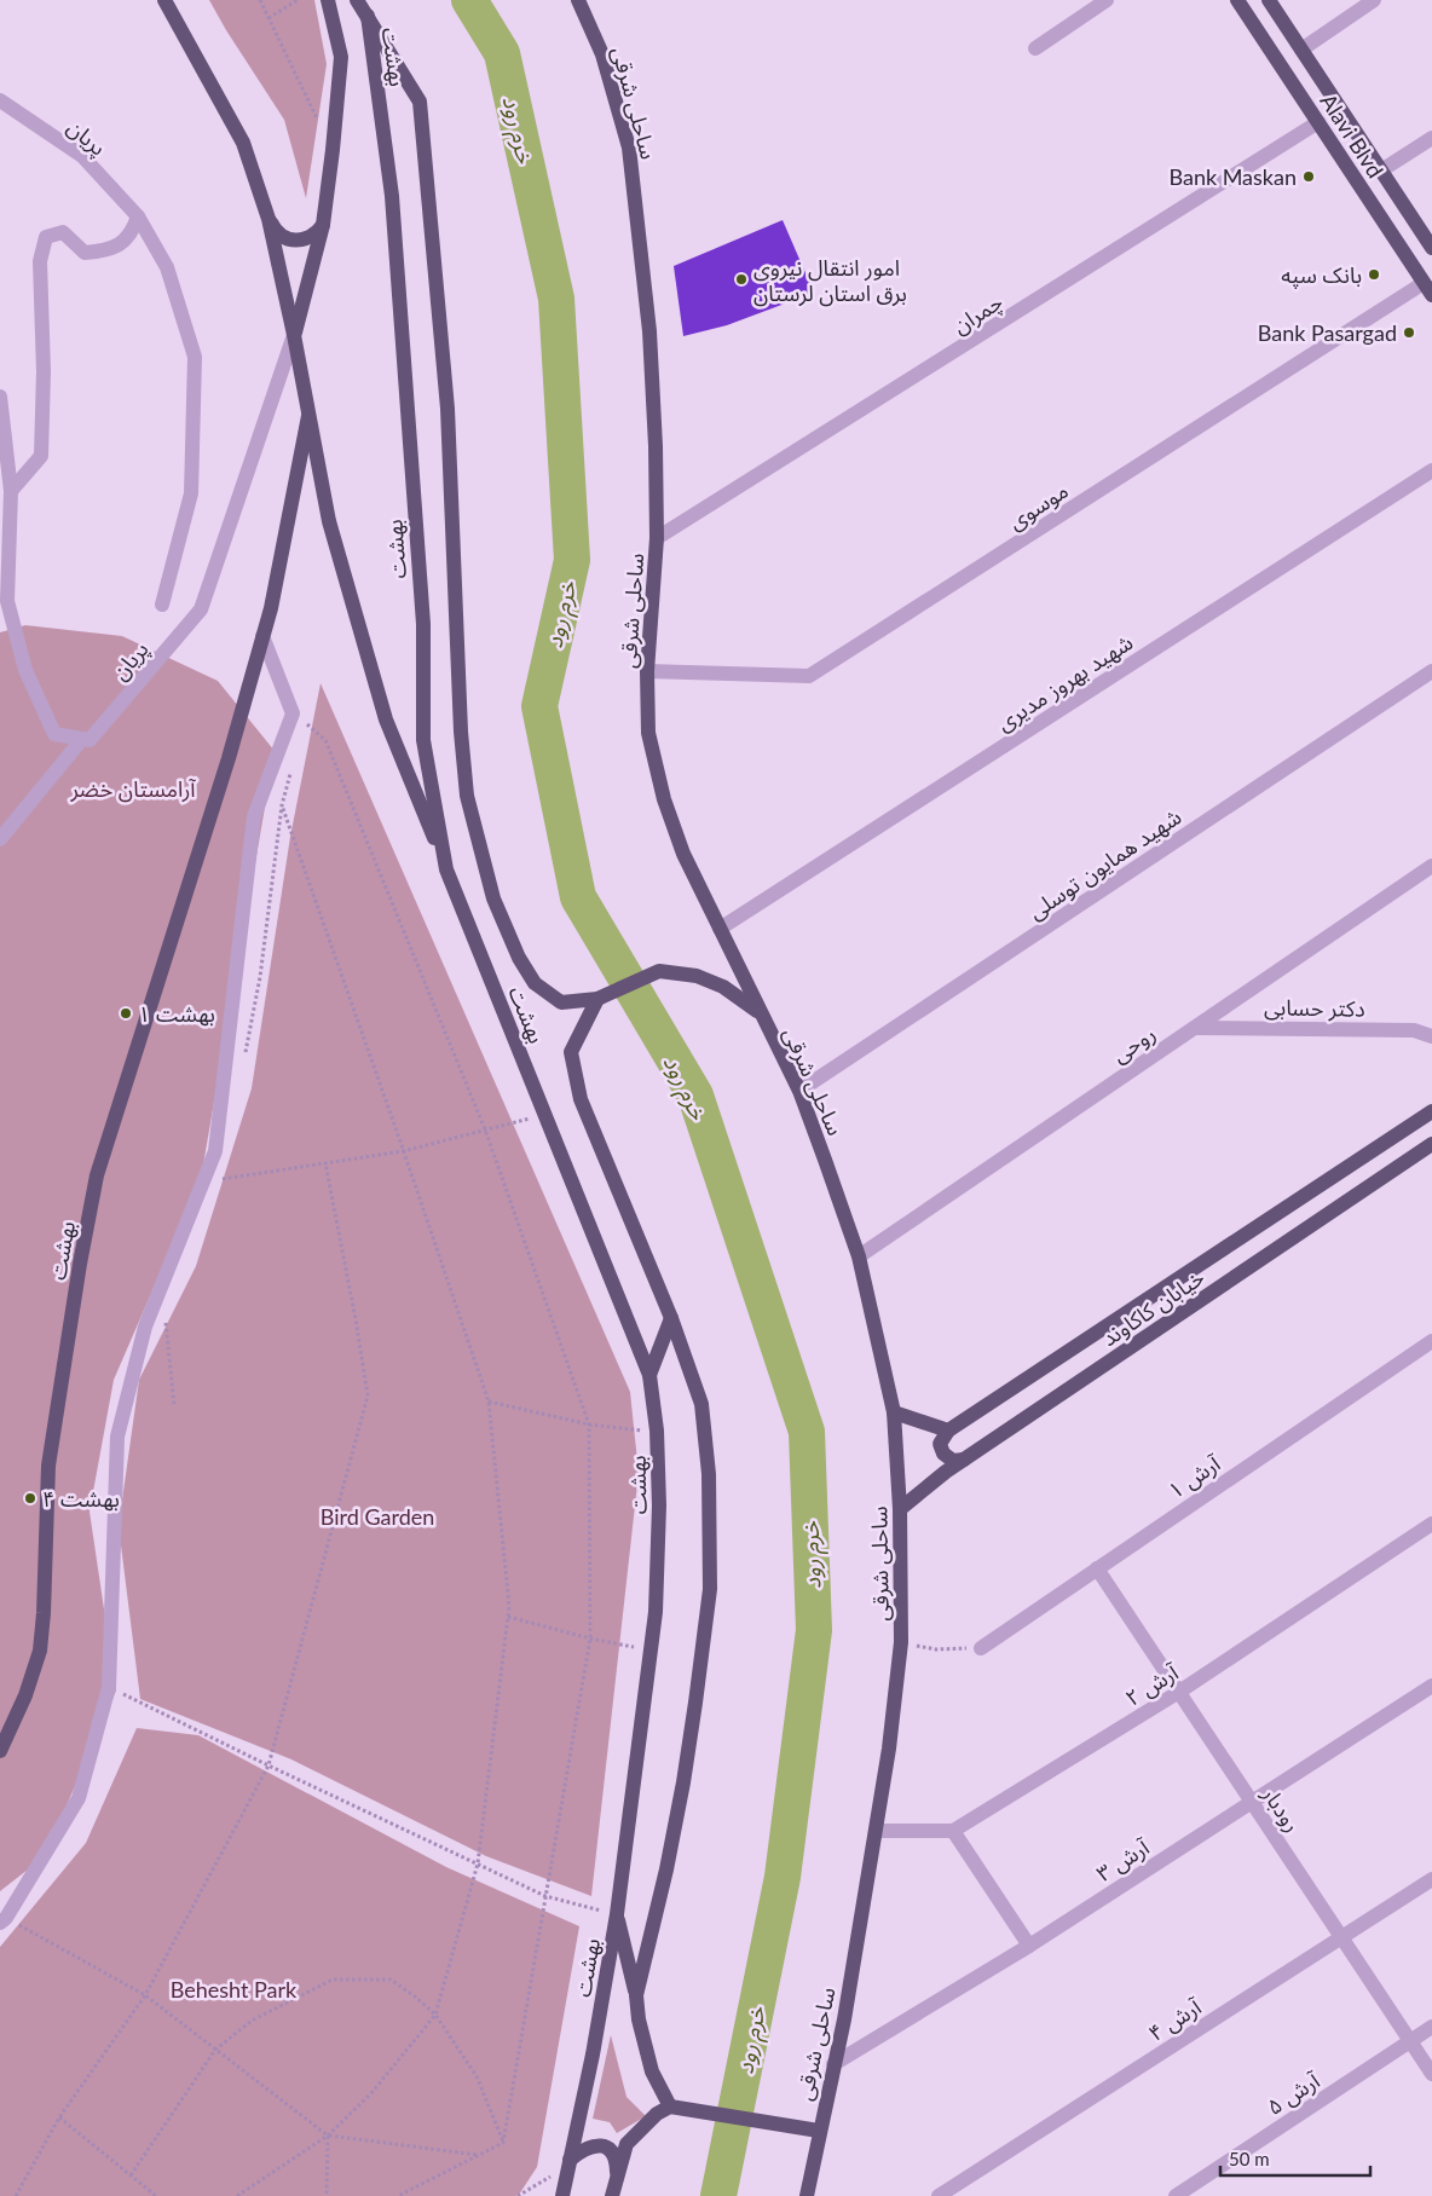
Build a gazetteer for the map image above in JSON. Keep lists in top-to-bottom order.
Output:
{
  "streets": {
    "main road": [
      "بهشت",
      "ساحلی شرقی",
      "Alavi Blvd",
      "خیابان کاکاوند"
    ],
    "street": [
      "پریان",
      "چمران",
      "موسوی",
      "شهید بهروز مدیری",
      "شهید همایون توسلی",
      "دکتر حسابی",
      "روحی",
      "آرش ۱",
      "آرش ۲",
      "رودبار",
      "آرش ۳",
      "آرش ۴",
      "آرش ۵"
    ]
  },
  "crossings": [
    ["ساحلی شرقی", "چمران"],
    ["ساحلی شرقی", "موسوی"],
    ["ساحلی شرقی", "شهید بهروز مدیری"],
    ["ساحلی شرقی", "شهید همایون توسلی"],
    ["ساحلی شرقی", "روحی"],
    ["ساحلی شرقی", "خیابان کاکاوند"],
    ["ساحلی شرقی", "آرش ۳"],
    ["Alavi Blvd", "چمران"],
    ["Alavi Blvd", "موسوی"],
    ["دکتر حسابی", "روحی"],
    ["آرش ۱", "رودبار"],
    ["آرش ۲", "رودبار"],
    ["رودبار", "آرش ۳"],
    ["رودبار", "آرش ۴"],
    ["رودبار", "آرش ۵"]
  ],
  "water": ["خرم رود"],
  "parks": ["آرامستان خضر", "Bird Garden", "Behesht Park"],
  "places": [
    "Bank Maskan",
    "بانک سپه",
    "امور انتقال نیروی برق استان لرستان",
    "Bank Pasargad",
    "بهشت ۱",
    "بهشت ۴"
  ],
  "scale_bar": "50 m"
}
